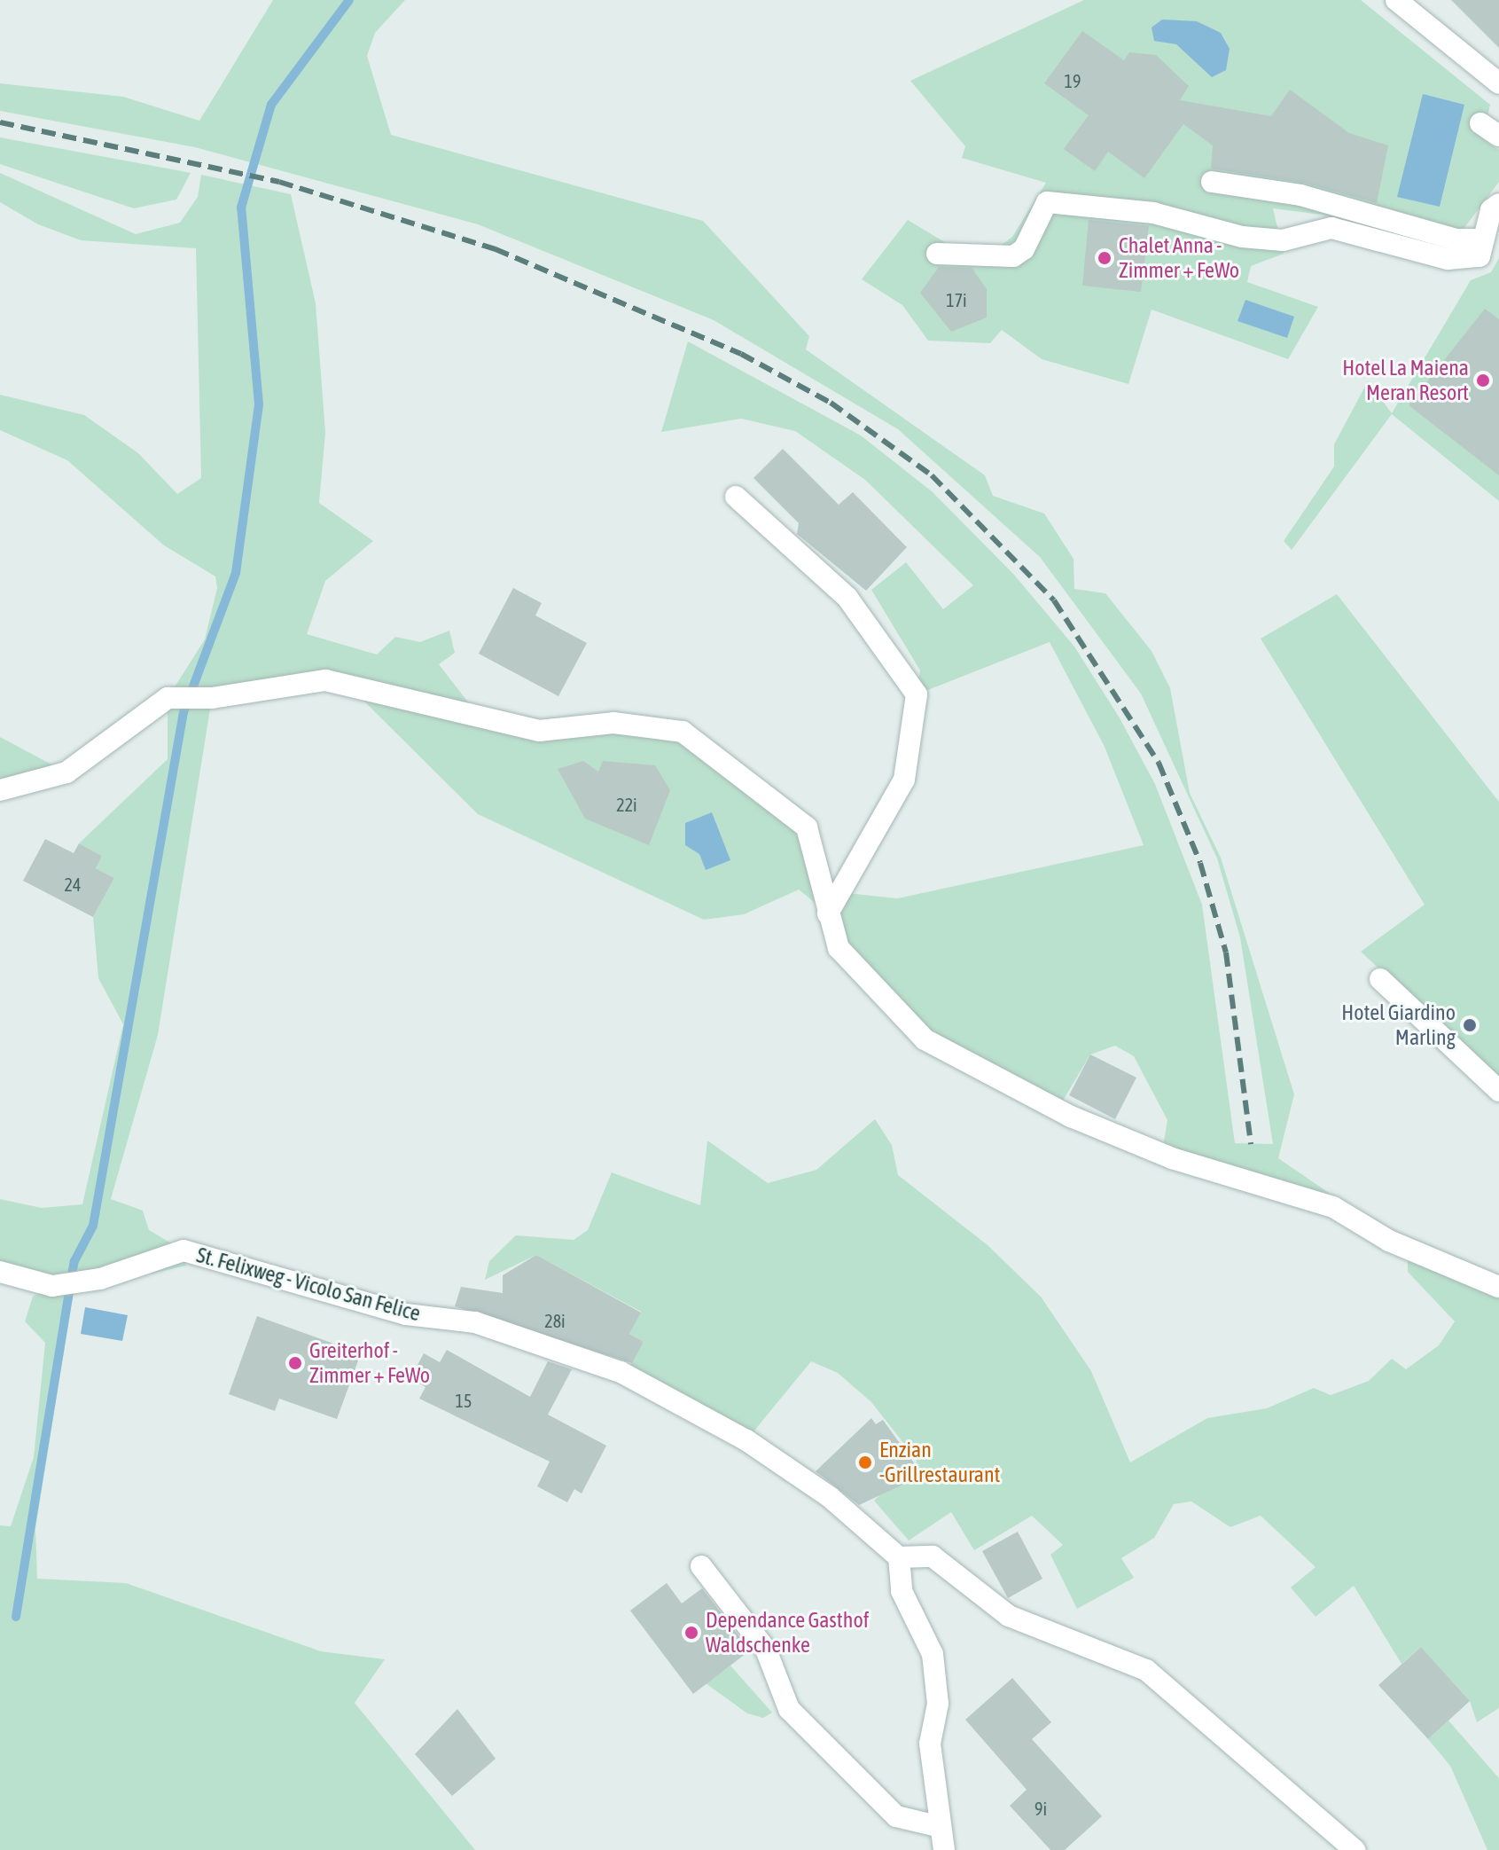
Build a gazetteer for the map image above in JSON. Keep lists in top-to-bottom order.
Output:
{
  "streets": {
    "street": ["St. Felixweg - Vicolo San Felice"]
  },
  "places": [
    "Chalet Anna - Zimmer + FeWo",
    "Hotel La Maiena Meran Resort",
    "Hotel Giardino Marling",
    "Greiterhof - Zimmer + FeWo",
    "Enzian -Grillrestaurant",
    "Dependance Gasthof Waldschenke"
  ],
  "house_numbers": [
    "19",
    "17i",
    "22i",
    "24",
    "28i",
    "15",
    "9i"
  ]
}
